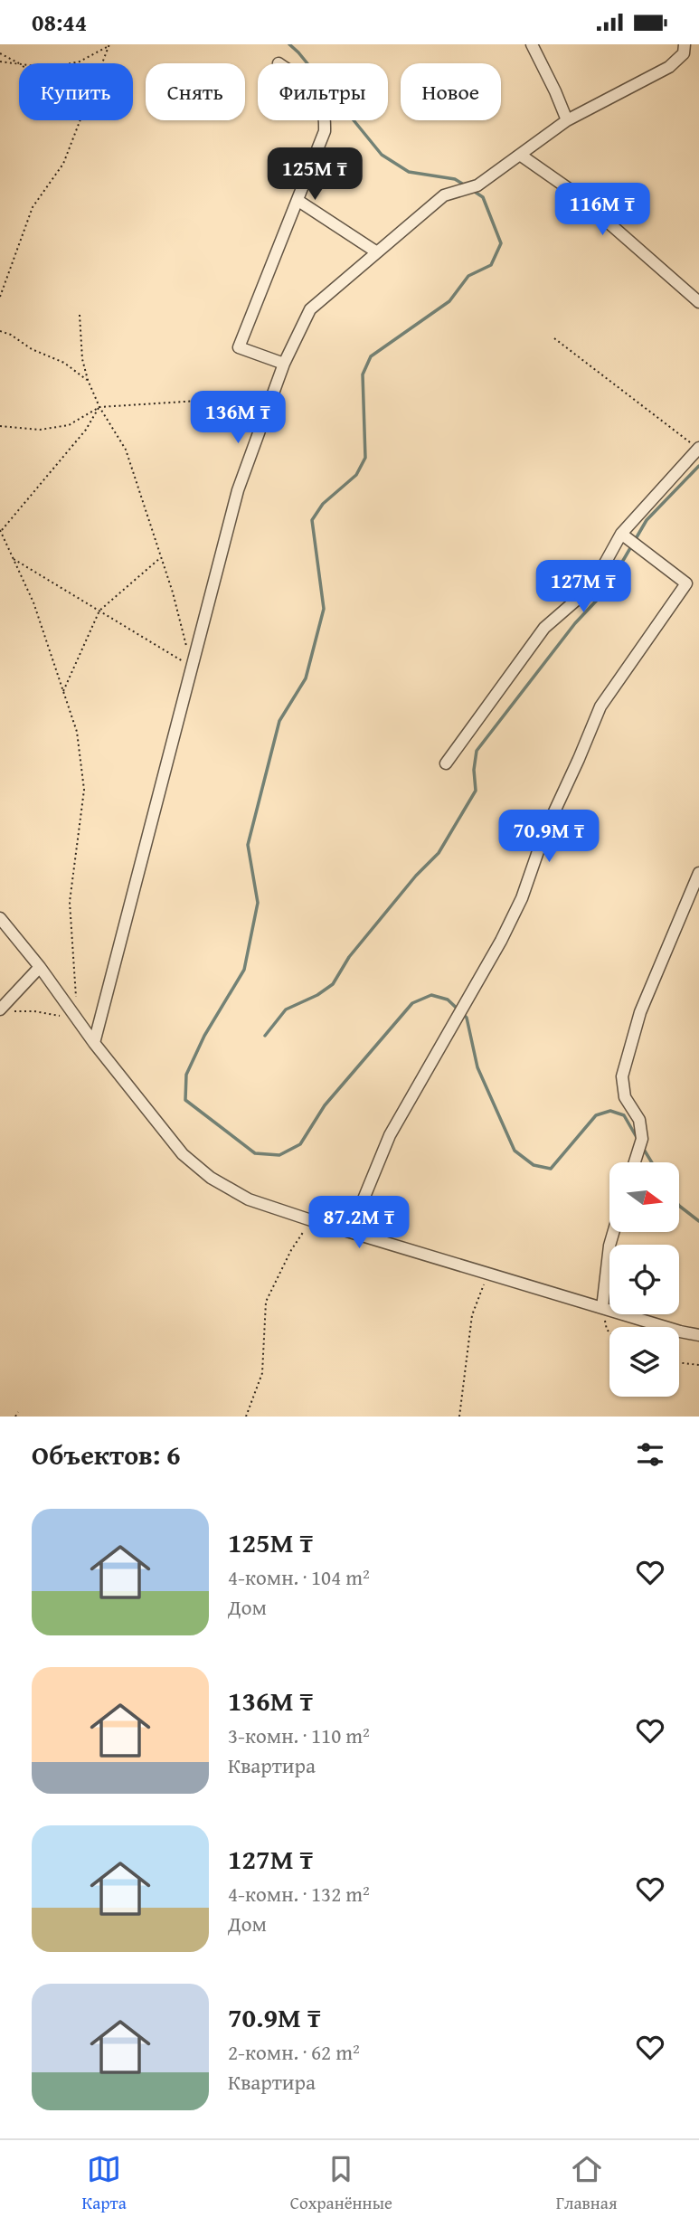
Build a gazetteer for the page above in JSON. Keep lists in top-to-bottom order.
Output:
{
  "north": "right",
  "page": {
    "status": "08:44",
    "chip": [
      "Купить",
      "Снять",
      "Фильтры",
      "Новое"
    ],
    "price": [
      "125M ₸",
      "116M ₸",
      "136M ₸",
      "127M ₸",
      "70.9M ₸",
      "87.2M ₸"
    ],
    "heading": "Объектов: 6",
    "list": [
      {
        "name": "125M ₸",
        "note": "4-комн. · 104 m² · Дом"
      },
      {
        "name": "136M ₸",
        "note": "3-комн. · 110 m² · Квартира"
      },
      {
        "name": "127M ₸",
        "note": "4-комн. · 132 m² · Дом"
      },
      {
        "name": "70.9M ₸",
        "note": "2-комн. · 62 m² · Квартира"
      }
    ],
    "tabs": ["Карта", "Сохранённые", "Главная"]
  }
}
